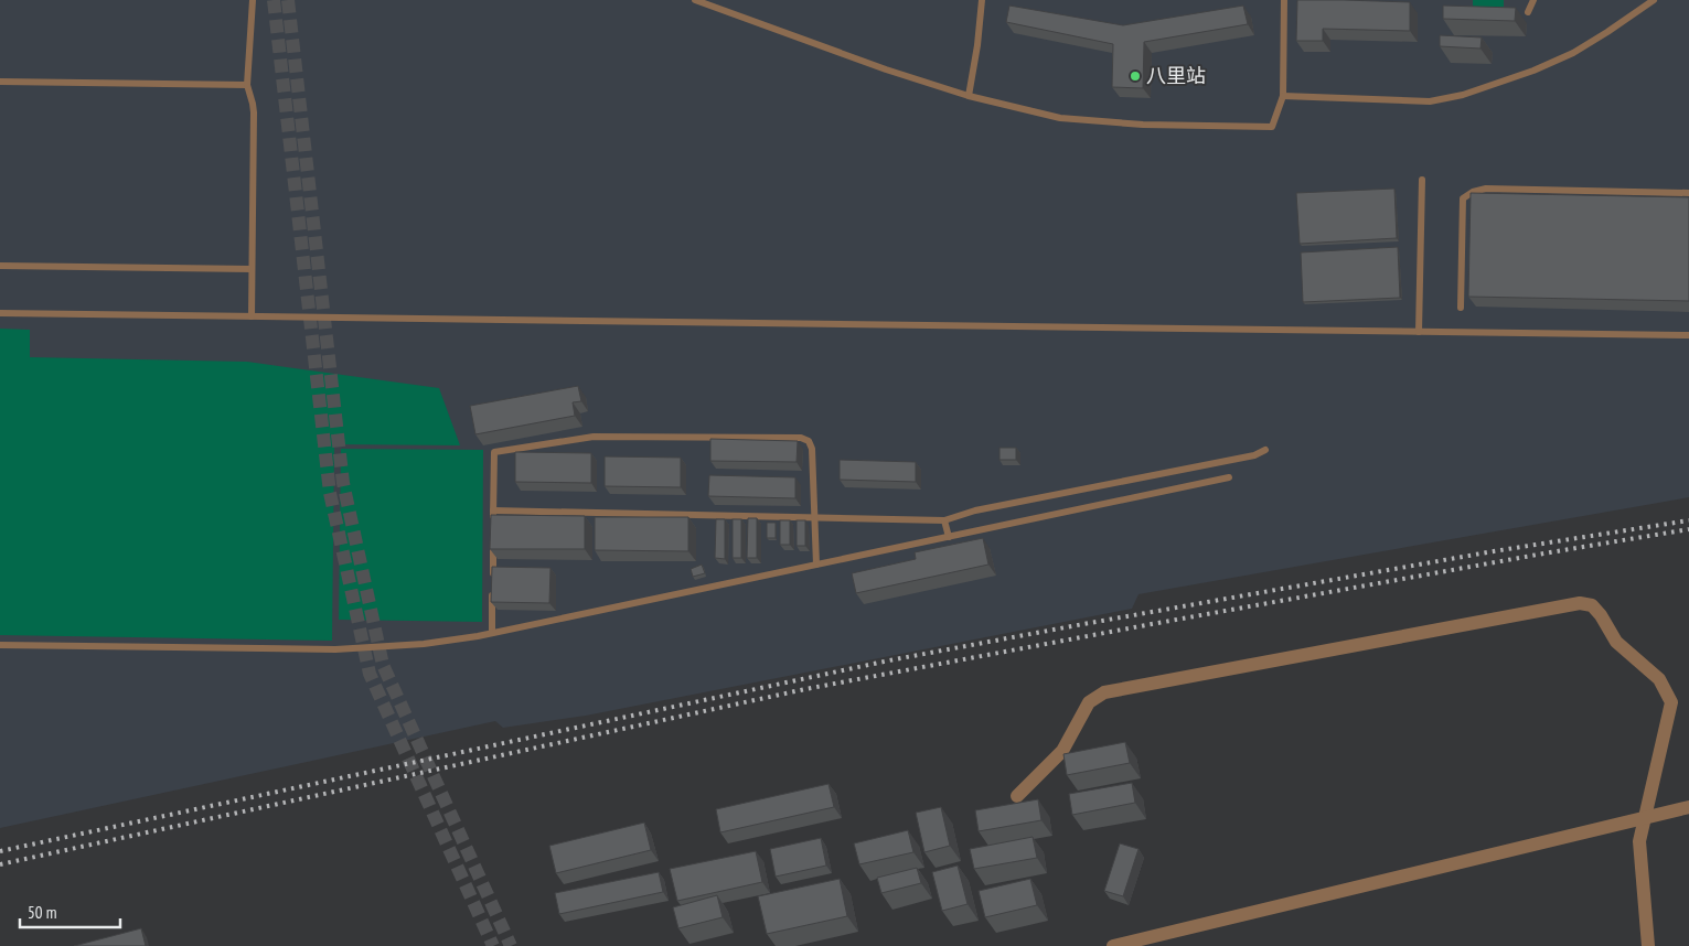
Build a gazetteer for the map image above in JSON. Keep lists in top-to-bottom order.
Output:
{
  "places": ["八里站"],
  "scale_bar": "50 m"
}
